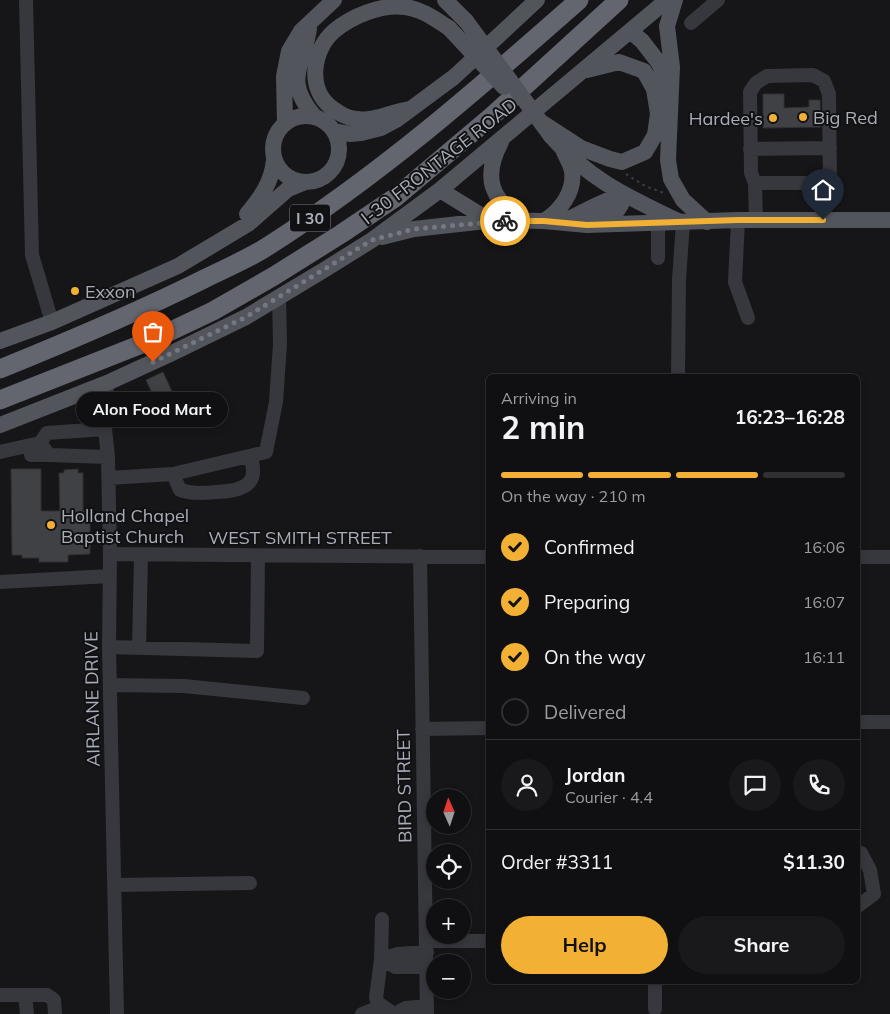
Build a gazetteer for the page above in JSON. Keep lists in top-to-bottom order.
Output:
{
  "streets": {
    "highway": ["I 30"],
    "main road": ["I-30 FRONTAGE ROAD"],
    "street": ["WEST SMITH STREET", "AIRLANE DRIVE", "BIRD STREET"]
  },
  "crossings": [
    ["I-30 FRONTAGE ROAD", "AIRLANE DRIVE"],
    ["WEST SMITH STREET", "AIRLANE DRIVE"],
    ["WEST SMITH STREET", "BIRD STREET"]
  ],
  "places": [
    "Big Red",
    "Hardee's",
    "Exxon",
    "Alon Food Mart",
    "Holland Chapel Baptist Church"
  ],
  "north": "top",
  "page": {
    "heading": ["2 min", "Arriving in", "16:23–16:28"],
    "panel": [
      "Jordan",
      "Courier · 4.4",
      "Order #3311",
      "$11.30"
    ],
    "bubble": "Alon Food Mart",
    "bar": "On the way · 210 m",
    "list": [
      ["Confirmed", "16:06"],
      ["Preparing", "16:07"],
      ["On the way", "16:11"],
      "Delivered"
    ],
    "map_buttons": ["+", "−"],
    "buttons": ["Help", "Share"]
  }
}
